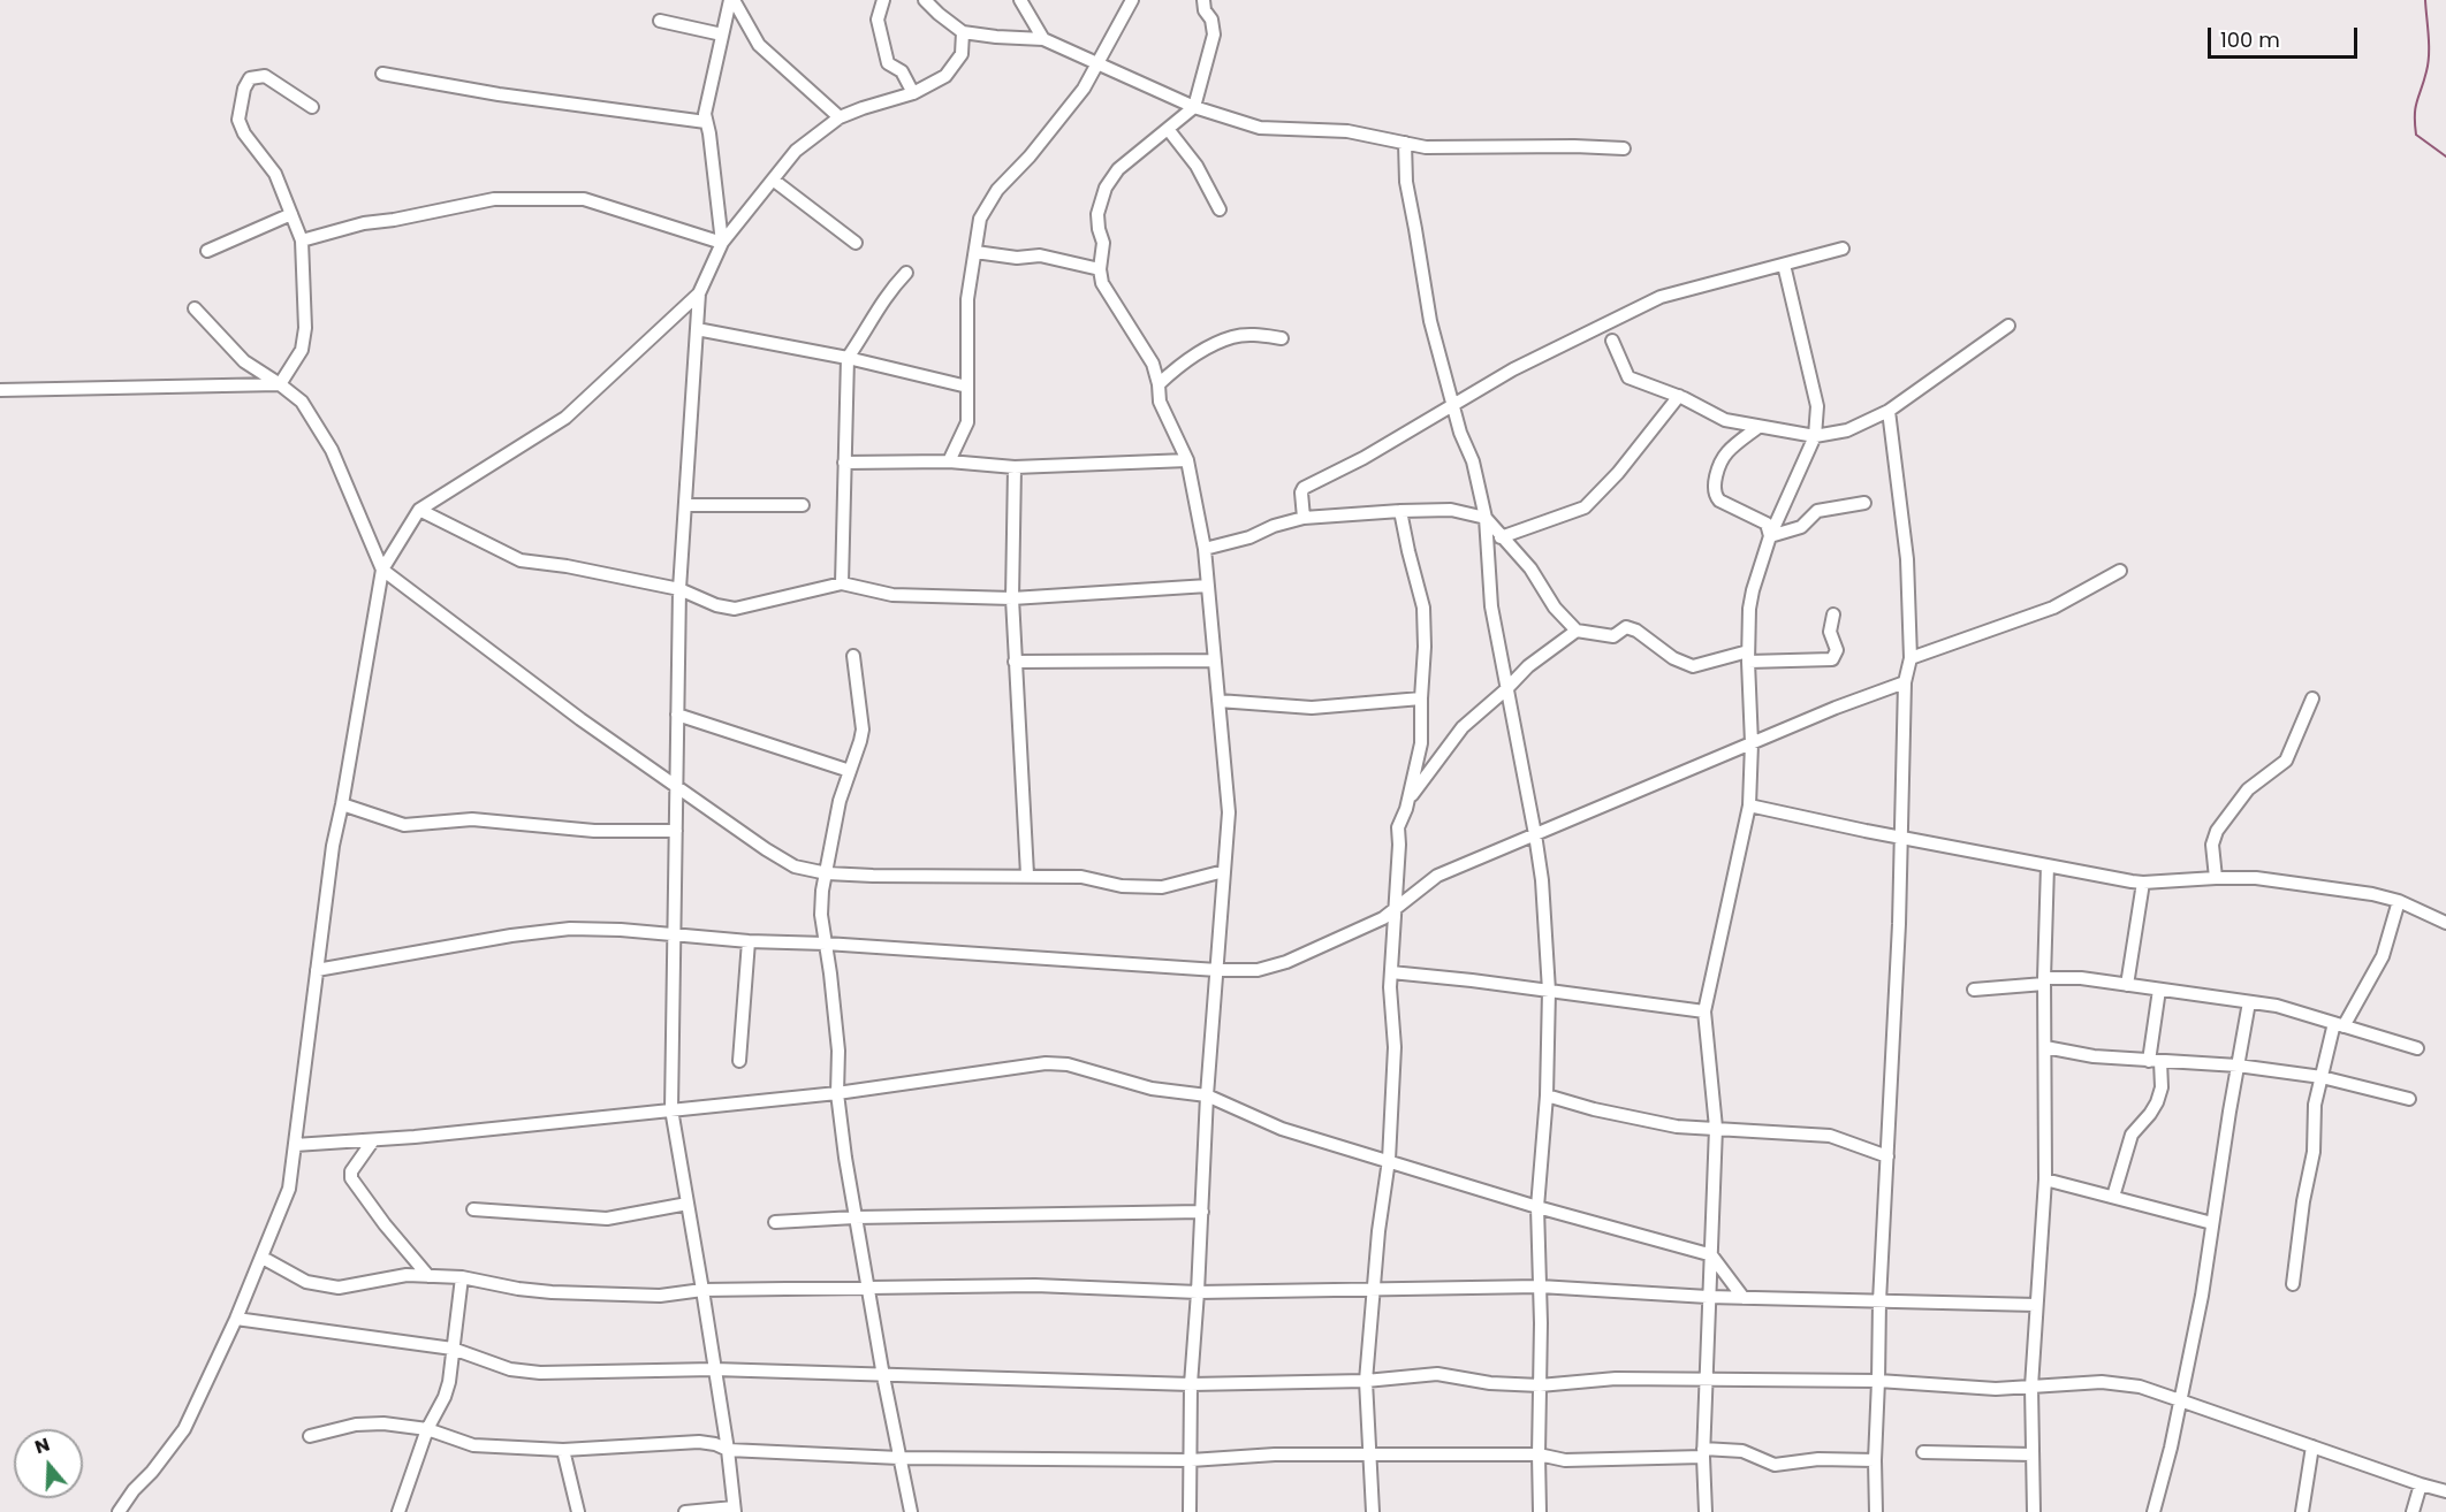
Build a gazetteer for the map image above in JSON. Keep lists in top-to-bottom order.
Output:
{
  "scale_bar": "100 m",
  "north": "top"
}
